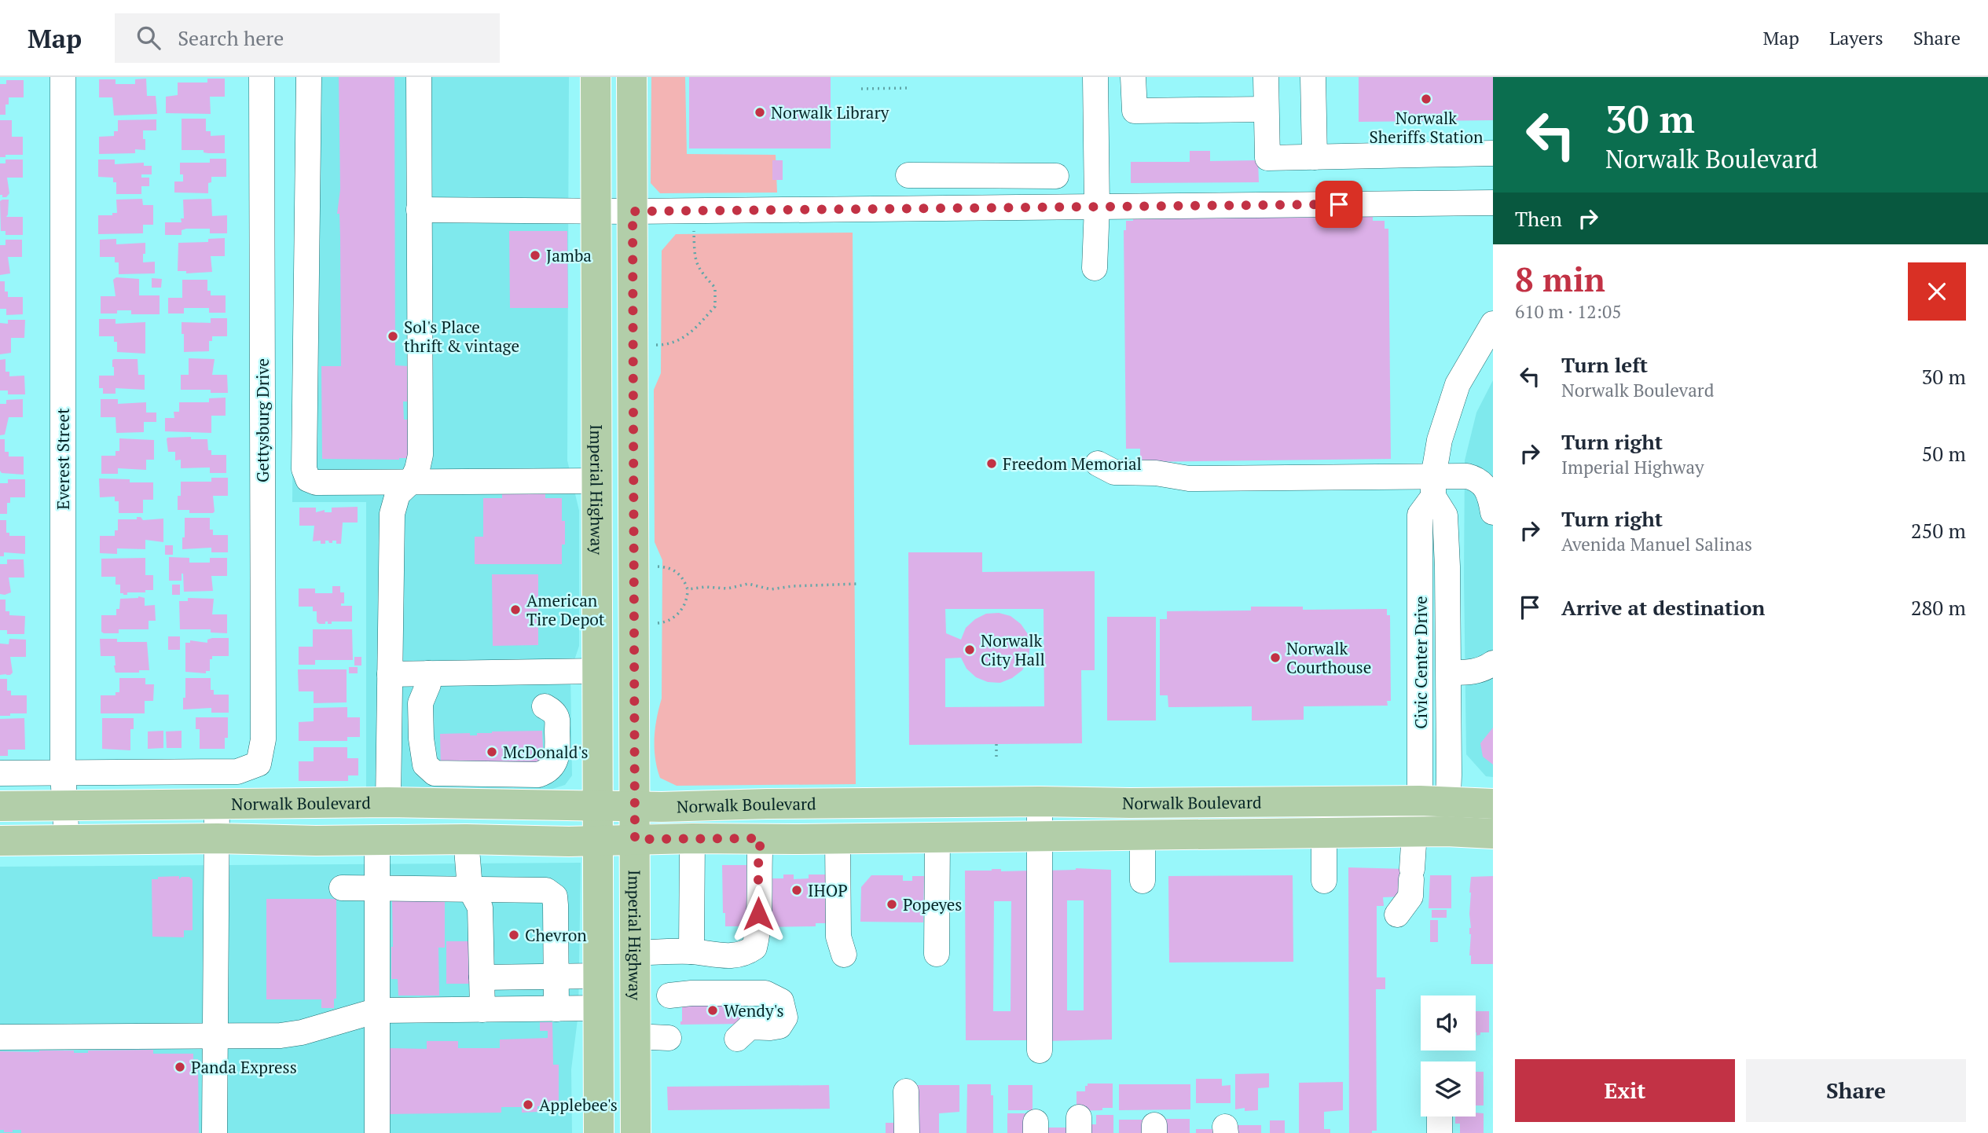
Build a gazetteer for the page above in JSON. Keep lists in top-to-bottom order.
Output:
{
  "streets": {
    "main road": ["Imperial Highway", "Norwalk Boulevard"],
    "street": ["Gettysburg Drive", "Everest Street", "Civic Center Drive"]
  },
  "crossings": [
    ["Gettysburg Drive", "Everest Street"],
    ["Everest Street", "Norwalk Boulevard"],
    ["Imperial Highway", "Norwalk Boulevard"],
    ["Civic Center Drive", "Norwalk Boulevard"]
  ],
  "places": [
    "Norwalk Sheriffs Station",
    "Norwalk Library",
    "Jamba",
    "Sol's Place thrift & vintage",
    "Freedom Memorial",
    "American Tire Depot",
    "Norwalk City Hall",
    "Norwalk Courthouse",
    "McDonald's",
    "IHOP",
    "Popeyes",
    "Chevron",
    "Wendy's",
    "Panda Express",
    "Applebee's"
  ],
  "page": {
    "header": "Map",
    "search": "Search here",
    "nav": ["Map", "Layers", "Share"],
    "turn": ["30 m", "Norwalk Boulevard"],
    "then": "Then",
    "heading": ["8 min", "610 m · 12:05"],
    "list": [
      {
        "name": "Turn left",
        "note": "Norwalk Boulevard",
        "value": "30 m"
      },
      {
        "name": "Turn right",
        "note": "Imperial Highway",
        "value": "50 m"
      },
      {
        "name": "Turn right",
        "note": "Avenida Manuel Salinas",
        "value": "250 m"
      },
      {
        "name": "Arrive at destination",
        "value": "280 m"
      }
    ],
    "buttons": ["Exit", "Share"]
  }
}
